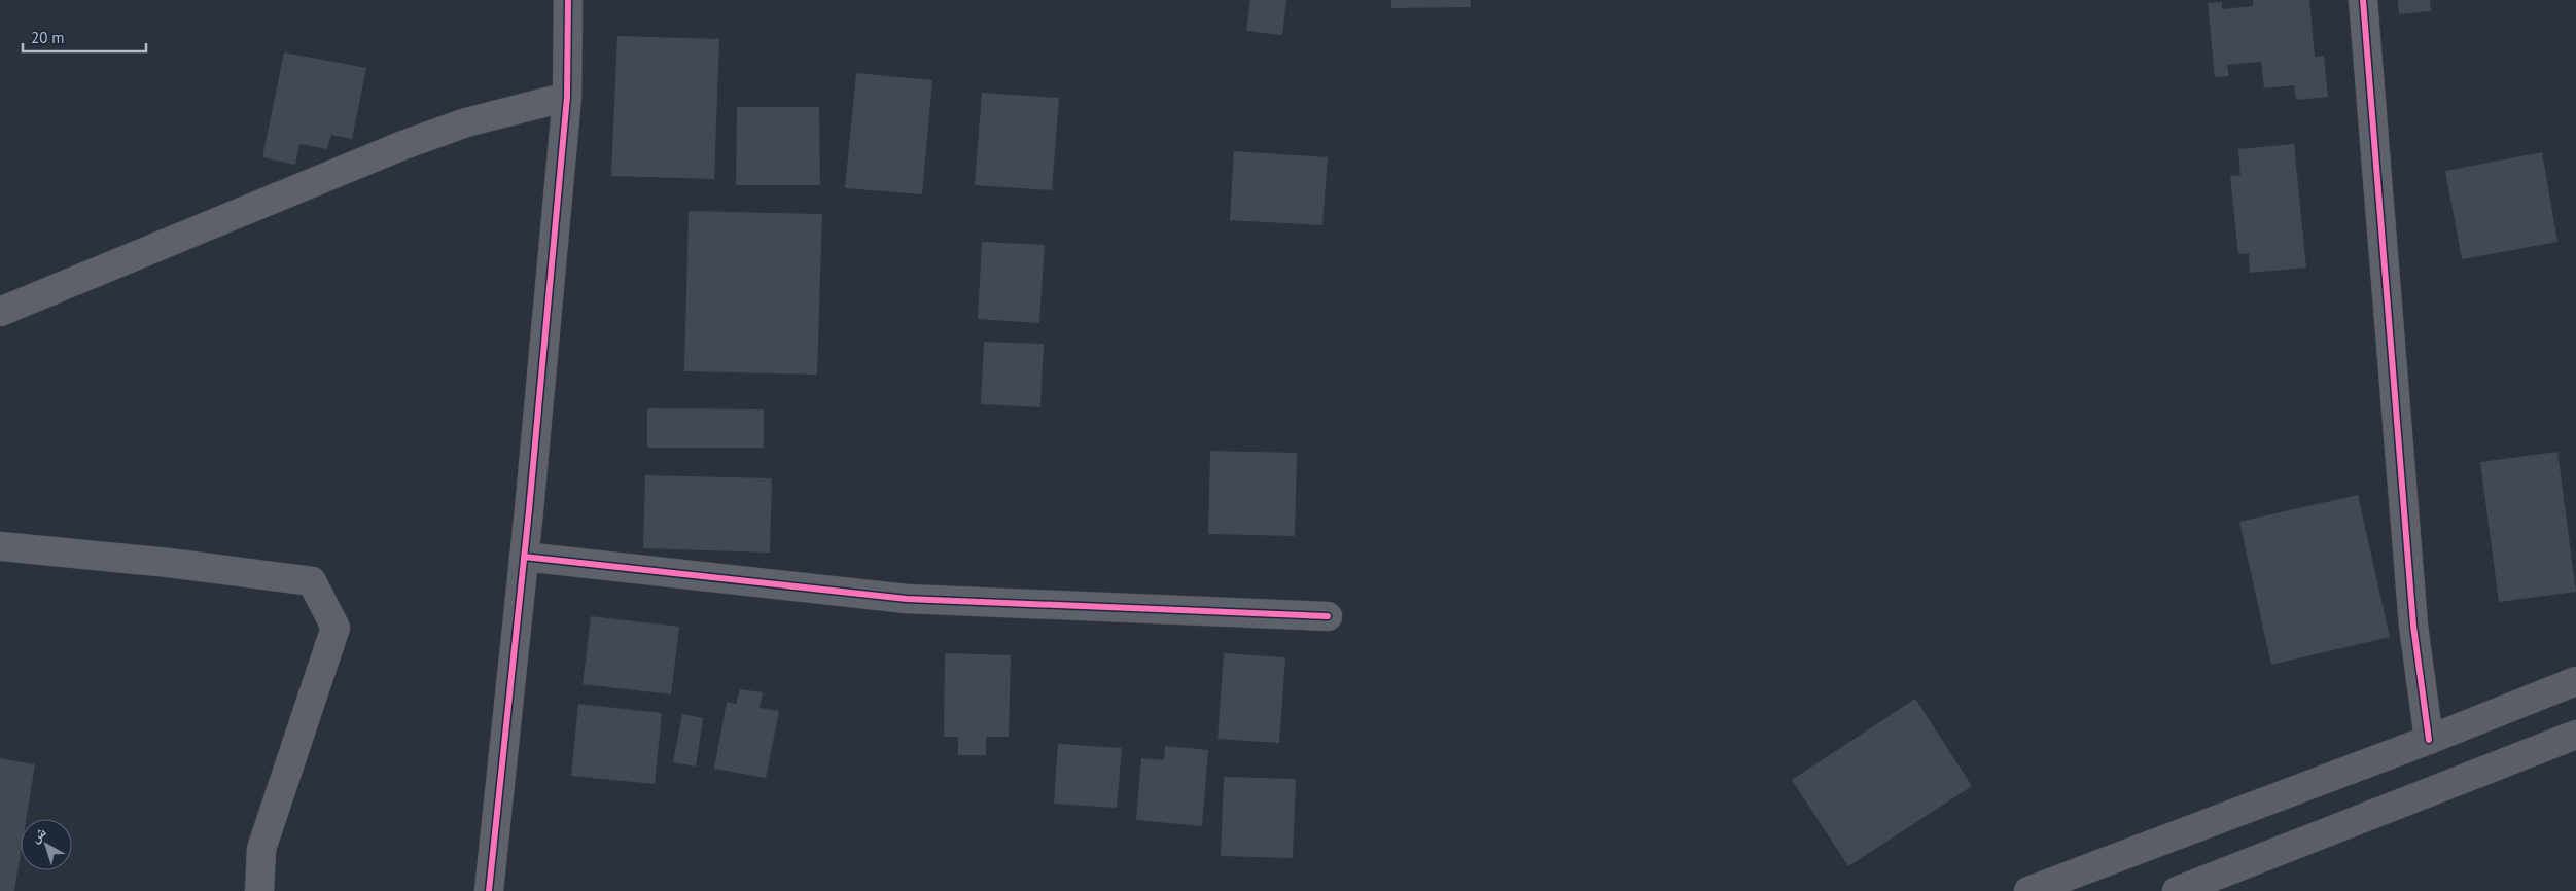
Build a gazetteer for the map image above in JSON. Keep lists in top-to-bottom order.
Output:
{
  "scale_bar": "20 m",
  "north": "top left"
}
